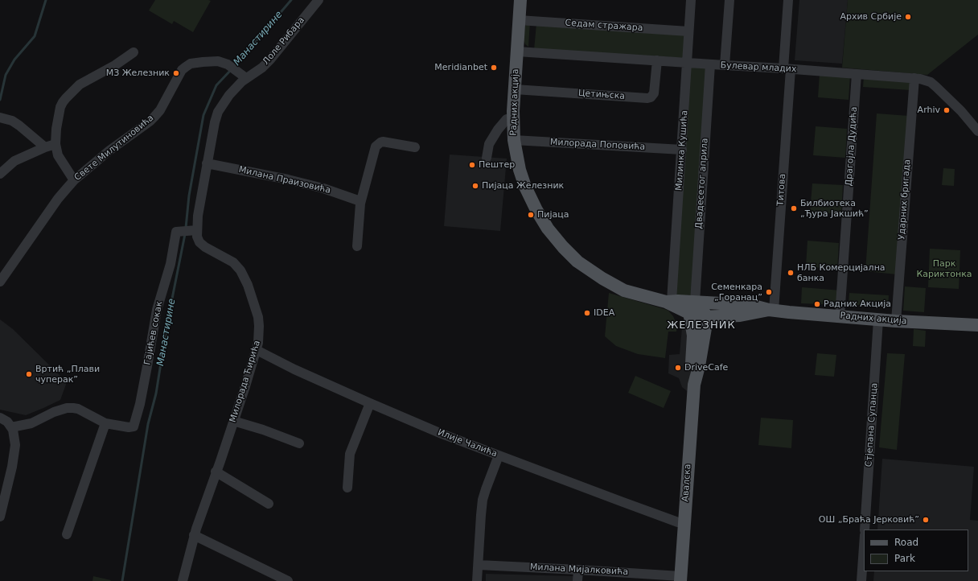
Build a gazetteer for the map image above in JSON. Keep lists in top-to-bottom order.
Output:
{
  "streets": {
    "main road": ["Радних акција", "Авалска"],
    "street": [
      "Седам стражара",
      "Лоле Рибара",
      "Булевар младих",
      "Цетињска",
      "Милорада Поповића",
      "Драгојла Дудића",
      "Свете Милутиновића",
      "Милинка Кушића",
      "Милана Праизовића",
      "Двадесетог априла",
      "Титова",
      "Ударних бригада",
      "Гајићев сокак",
      "Милорада Ћирића",
      "Стјепана Супанца",
      "Илије Чалића",
      "Милана Мијалковића"
    ]
  },
  "crossings": [
    ["Седам стражара", "Радних акција"],
    ["Седам стражара", "Милинка Кушића"],
    ["Лоле Рибара", "Свете Милутиновића"],
    ["Лоле Рибара", "Милорада Ћирића"],
    ["Булевар младих", "Цетињска"],
    ["Булевар младих", "Радних акција"],
    ["Булевар младих", "Драгојла Дудића"],
    ["Булевар младих", "Милинка Кушића"],
    ["Булевар младих", "Двадесетог априла"],
    ["Булевар младих", "Титова"],
    ["Булевар младих", "Ударних бригада"],
    ["Цетињска", "Радних акција"],
    ["Радних акција", "Милорада Поповића"],
    ["Радних акција", "Драгојла Дудића"],
    ["Радних акција", "Милинка Кушића"],
    ["Радних акција", "Двадесетог априла"],
    ["Радних акција", "Титова"],
    ["Радних акција", "Ударних бригада"],
    ["Радних акција", "Стјепана Супанца"],
    ["Радних акција", "Авалска"],
    ["Милорада Поповића", "Милинка Кушића"],
    ["Свете Милутиновића", "Милорада Ћирића"],
    ["Милана Праизовића", "Милорада Ћирића"],
    ["Гајићев сокак", "Милорада Ћирића"],
    ["Милорада Ћирића", "Илије Чалића"],
    ["Илије Чалића", "Авалска"],
    ["Авалска", "Милана Мијалковића"]
  ],
  "districts": ["ЖЕЛЕЗНИК"],
  "water": ["Манастирине"],
  "parks": ["Парк Кариктонка"],
  "places": [
    "Архив Србије",
    "Meridianbet",
    "МЗ Железник",
    "Arhiv",
    "Пештер",
    "Пијаца Железник",
    "Билбиотека „Ђура Јакшић”",
    "Пијаца",
    "НЛБ Комерцијална банка",
    "Семенкара „Горанац”",
    "Радних Акција",
    "IDEA",
    "DriveCafe",
    "Вртић „Плави чуперак”",
    "ОШ „Браћа Јерковић”"
  ],
  "legend": ["Road", "Park"]
}
